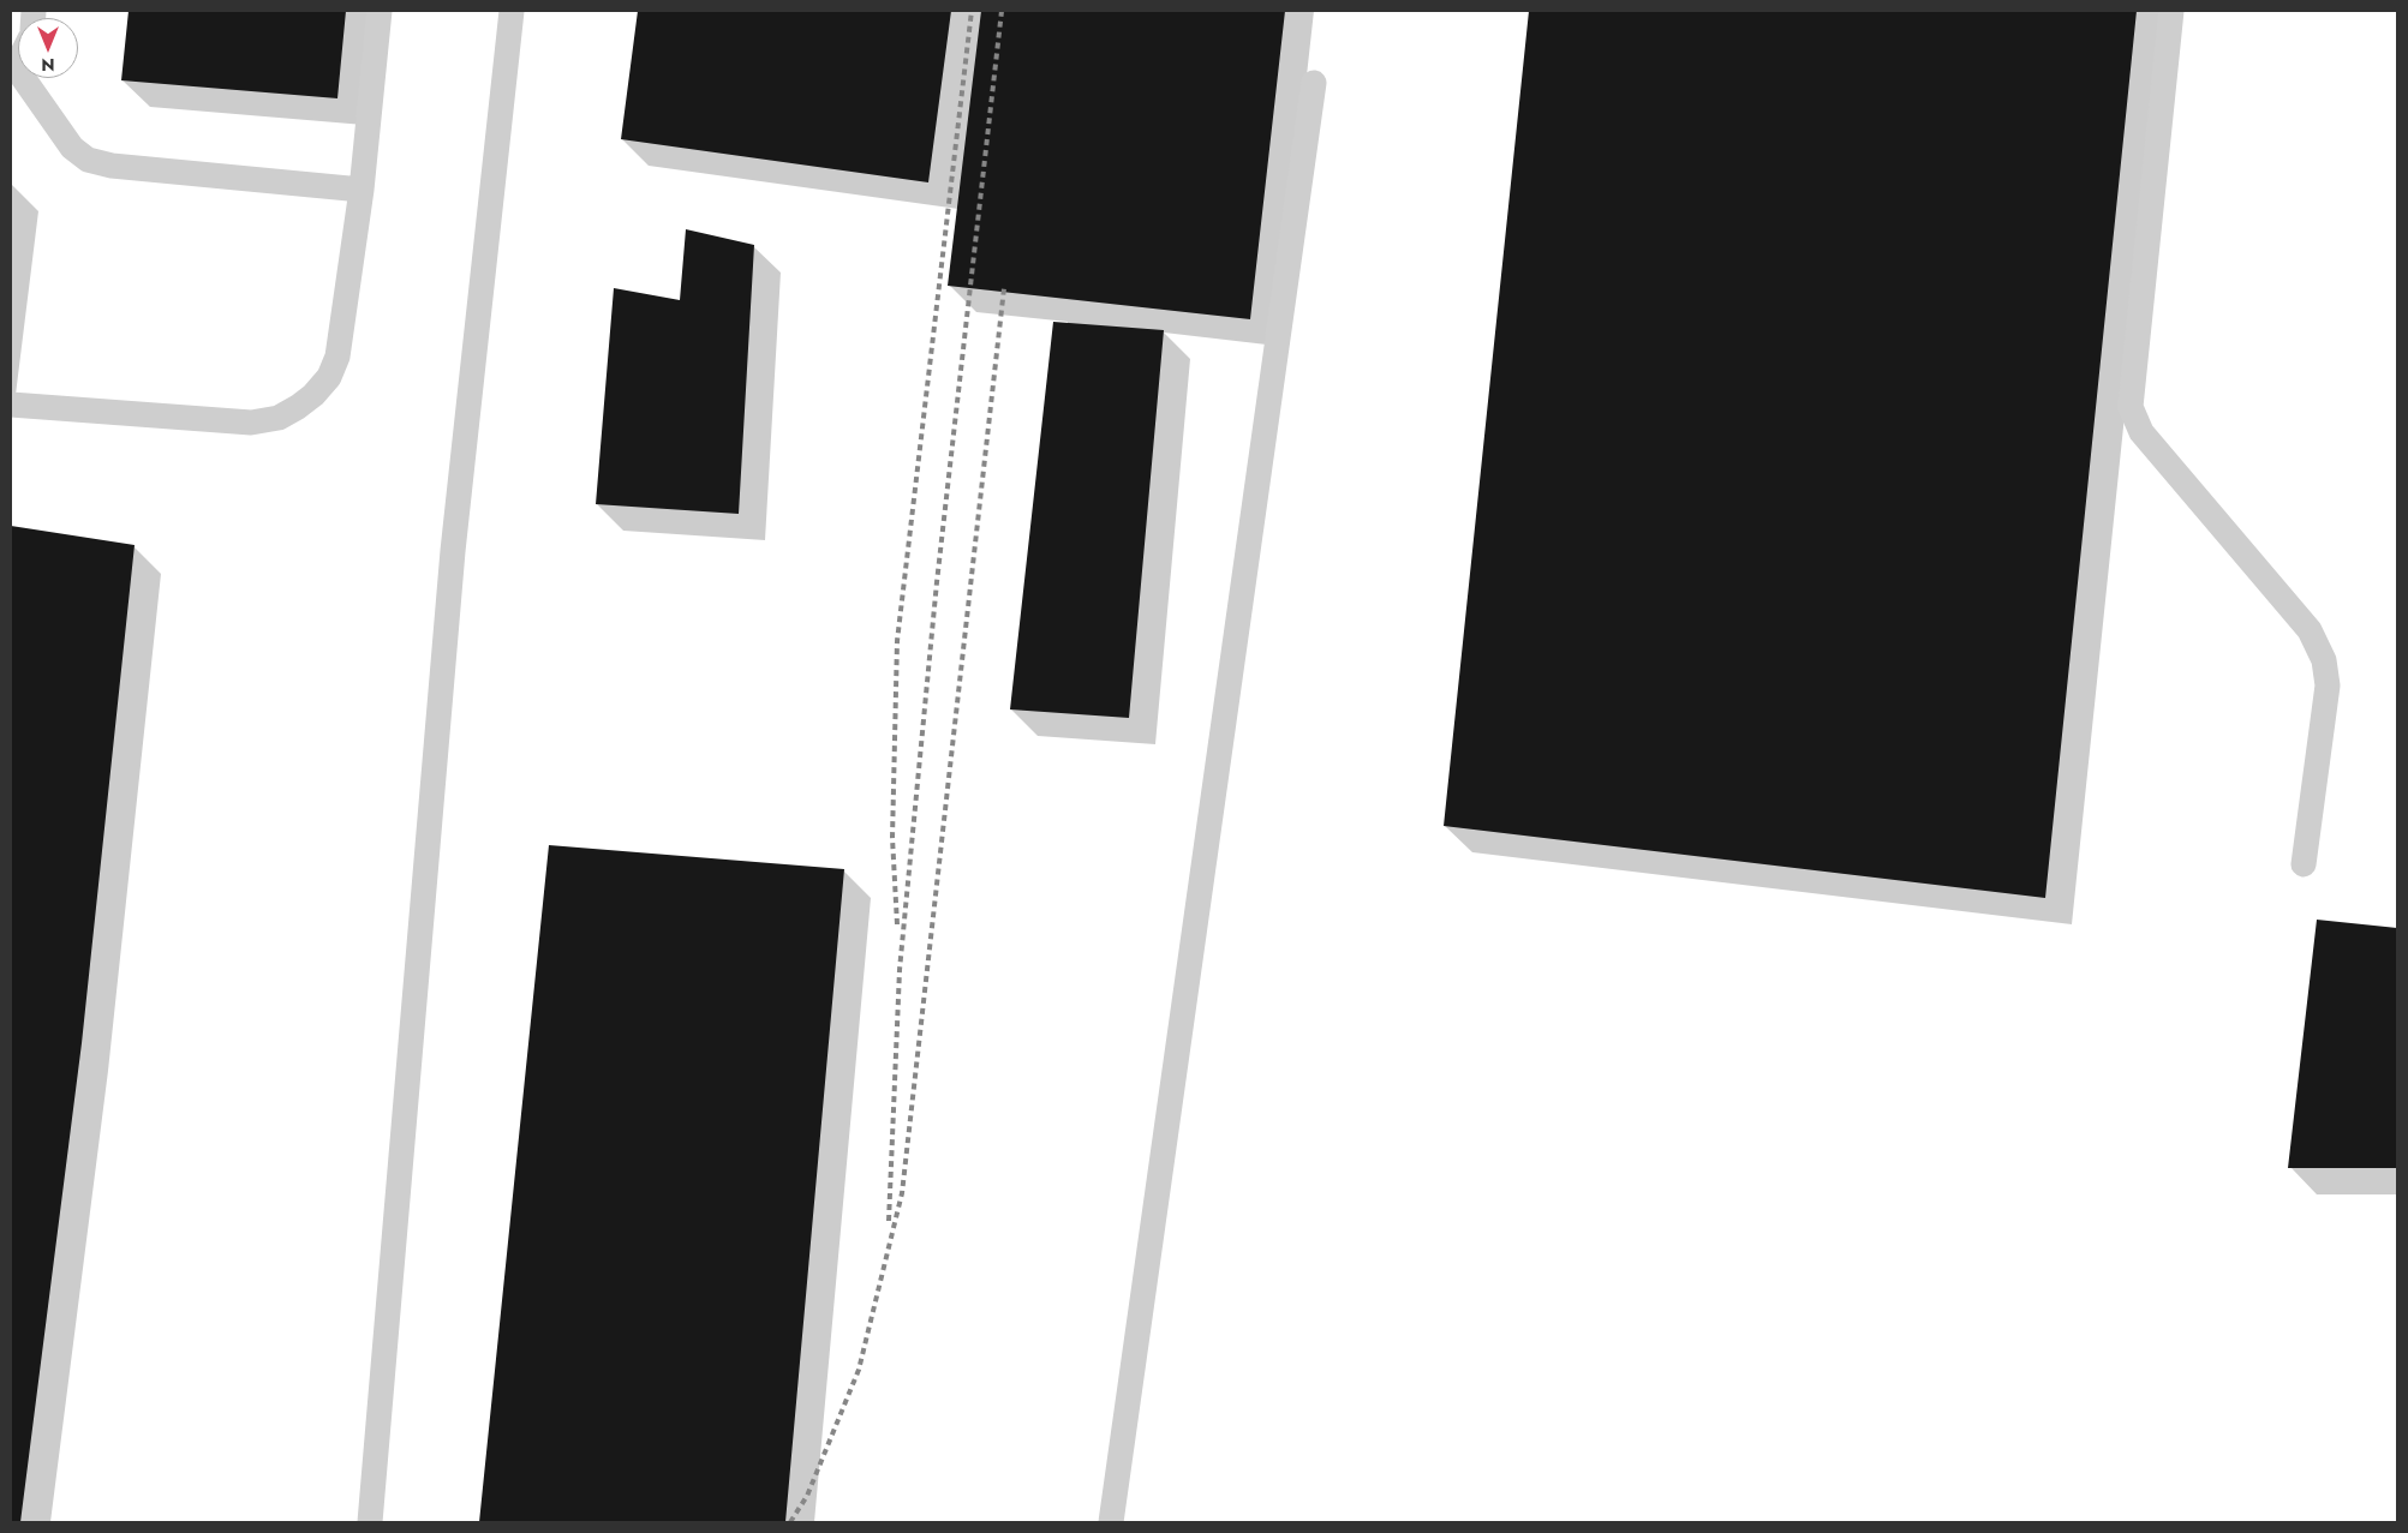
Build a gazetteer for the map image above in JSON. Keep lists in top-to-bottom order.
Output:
{
  "north": "bottom"
}
